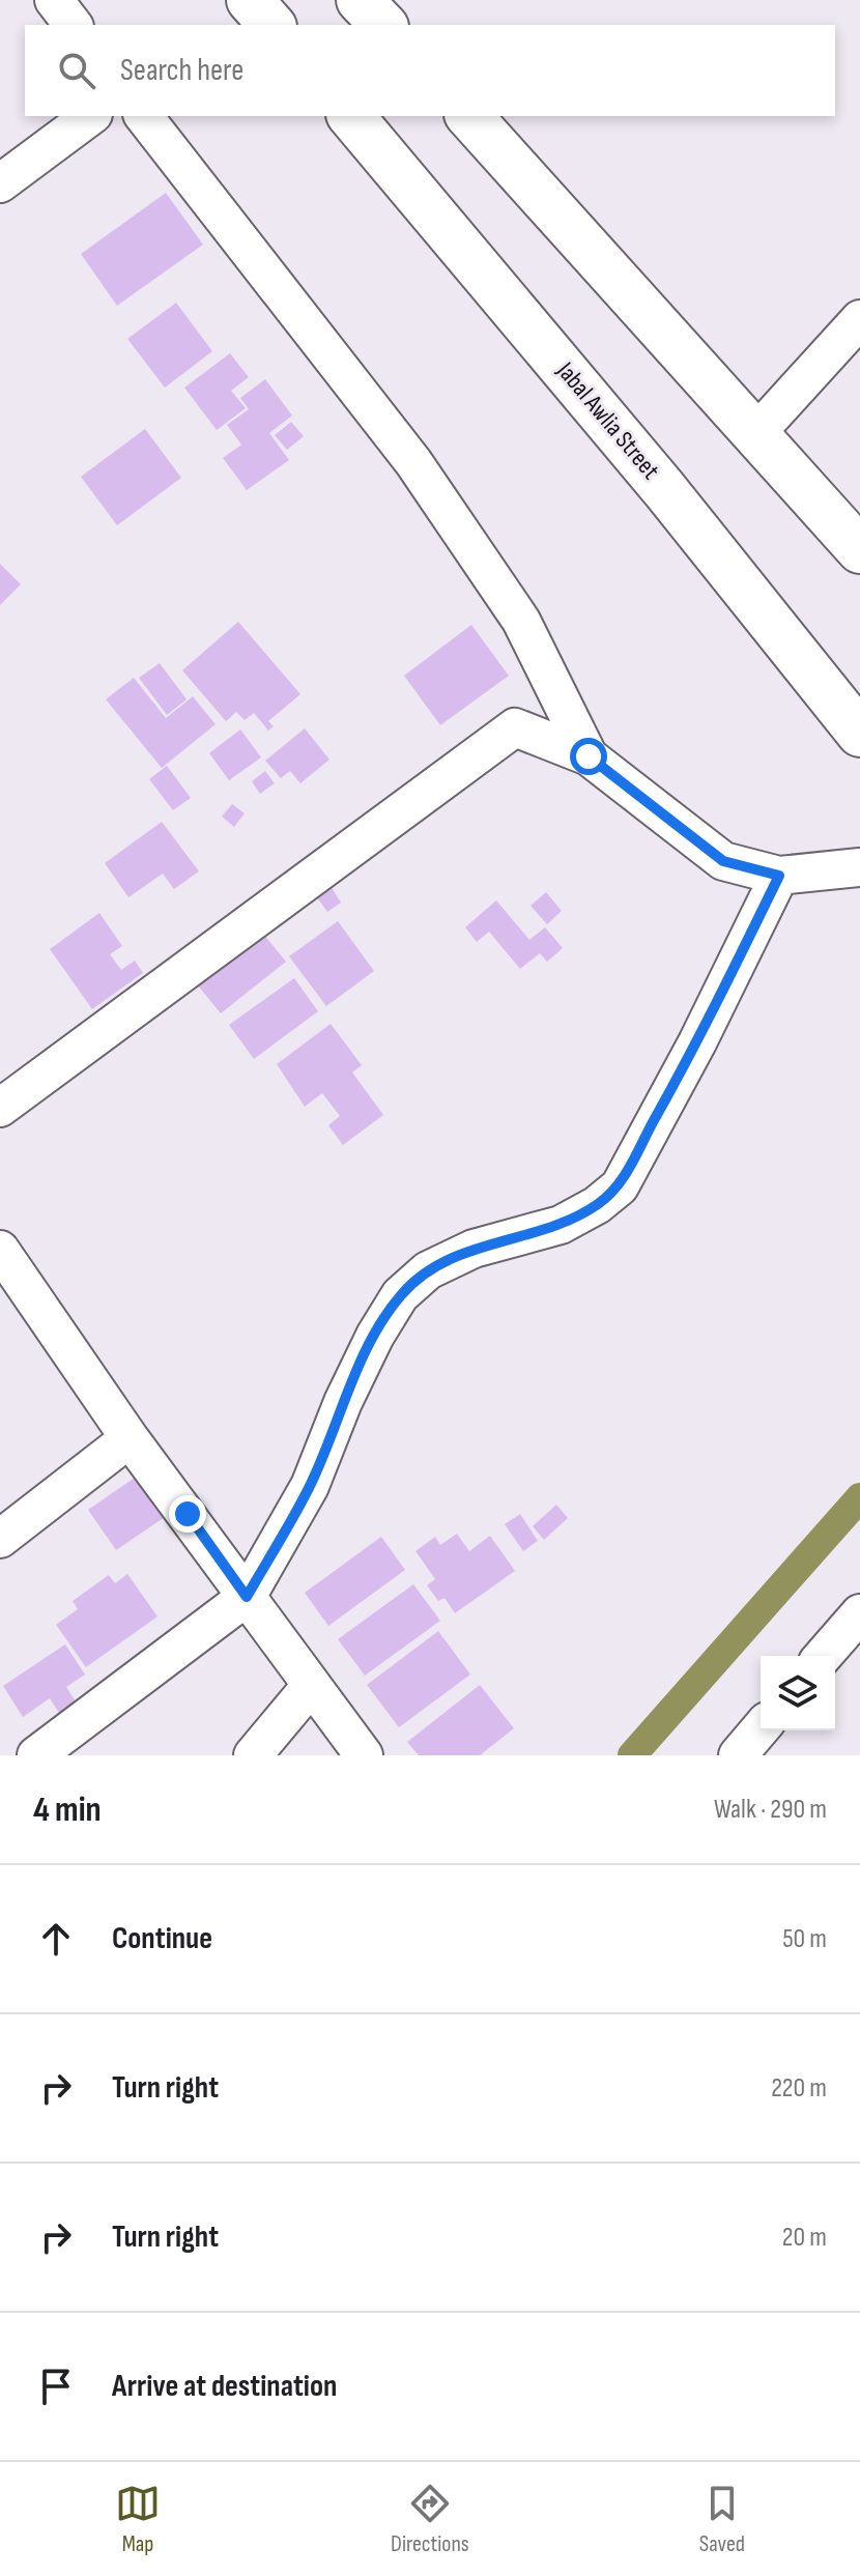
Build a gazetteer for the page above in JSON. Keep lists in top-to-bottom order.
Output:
{
  "streets": {
    "highway": ["Jabal Awlia Street"]
  },
  "page": {
    "search": "Search here",
    "heading": ["4 min", "Walk · 290 m"],
    "list": [
      ["Continue", "50 m"],
      ["Turn right", "220 m"],
      ["Turn right", "20 m"],
      "Arrive at destination"
    ],
    "nav": ["Map", "Directions", "Saved"]
  }
}
